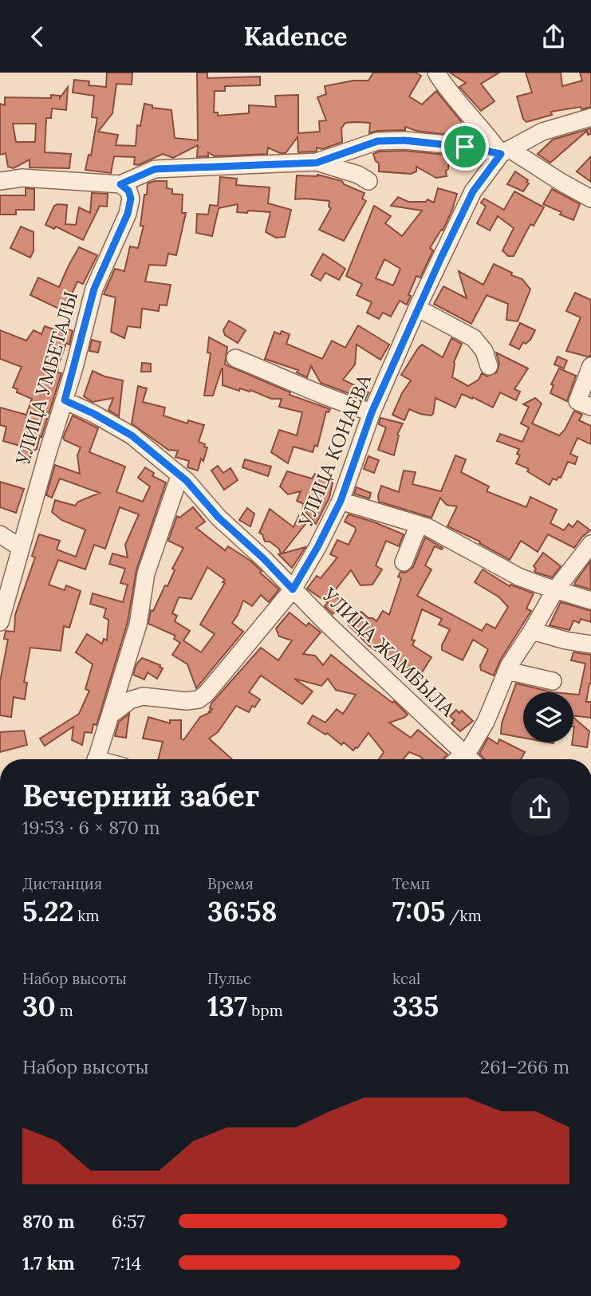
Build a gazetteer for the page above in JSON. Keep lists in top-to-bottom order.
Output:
{
  "streets": {
    "street": ["УЛИЦА УМБЕТАЛЫ", "УЛИЦА КОНАЕВА", "УЛИЦА ЖАМБЫЛА"]
  },
  "crossings": [
    ["УЛИЦА УМБЕТАЛЫ", "УЛИЦА ЖАМБЫЛА"],
    ["УЛИЦА КОНАЕВА", "УЛИЦА ЖАМБЫЛА"]
  ],
  "page": {
    "header": "Kadence",
    "heading": ["Вечерний забег", "19:53 · 6 × 870 m"],
    "stats": [
      ["Дистанция", "5.22 km"],
      ["Время", "36:58"],
      ["Темп", "7:05 /km"],
      ["Набор высоты", "30 m"],
      ["Пульс", "137 bpm"],
      ["kcal", "335"]
    ],
    "chart": ["Набор высоты", "261–266 m"],
    "list": [
      {
        "name": "870 m",
        "note": "6:57"
      },
      {
        "name": "1.7 km",
        "note": "7:14"
      }
    ]
  }
}
